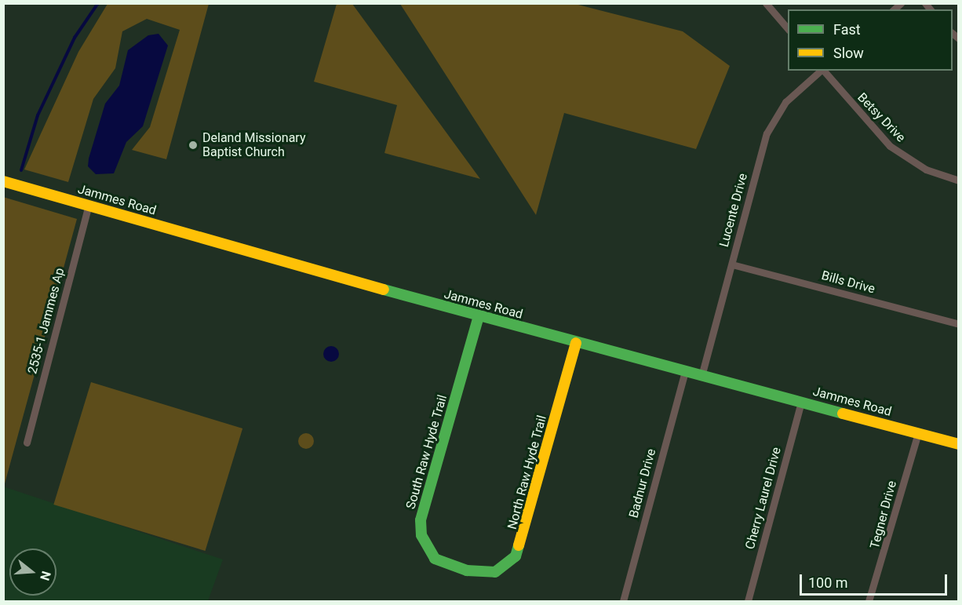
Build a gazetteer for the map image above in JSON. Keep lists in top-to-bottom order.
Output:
{
  "streets": {
    "street": [
      "Betsy Drive",
      "Jammes Road",
      "Lucente Drive",
      "Bills Drive",
      "2535-1 Jammes Ap",
      "South Raw Hyde Trail",
      "North Raw Hyde Trail",
      "Badnur Drive",
      "Cherry Laurel Drive",
      "Tegner Drive"
    ]
  },
  "crossings": [
    ["Jammes Road", "Lucente Drive"],
    ["Jammes Road", "2535-1 Jammes Ap"],
    ["Jammes Road", "South Raw Hyde Trail"],
    ["Jammes Road", "North Raw Hyde Trail"],
    ["Jammes Road", "Badnur Drive"],
    ["Jammes Road", "Cherry Laurel Drive"],
    ["Jammes Road", "Tegner Drive"],
    ["Lucente Drive", "Bills Drive"],
    ["South Raw Hyde Trail", "North Raw Hyde Trail"]
  ],
  "places": ["Deland Missionary Baptist Church"],
  "legend": ["Fast", "Slow"],
  "scale_bar": "100 m",
  "north": "right"
}
